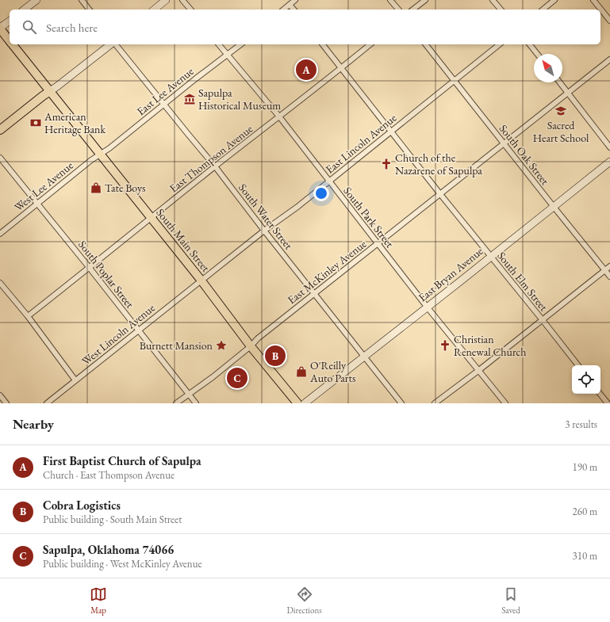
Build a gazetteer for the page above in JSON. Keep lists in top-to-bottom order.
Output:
{
  "streets": {
    "main road": ["South Main Street"],
    "street": [
      "East Lee Avenue",
      "East Lincoln Avenue",
      "South Oak Street",
      "East Thompson Avenue",
      "West Lee Avenue",
      "South Water Street",
      "South Park Street",
      "East McKinley Avenue",
      "South Poplar Street",
      "East Bryan Avenue",
      "South Elm Street",
      "West Lincoln Avenue"
    ]
  },
  "crossings": [
    ["East Lee Avenue", "West Lee Avenue"],
    ["East Lee Avenue", "South Water Street"],
    ["East Lee Avenue", "South Park Street"],
    ["East Lee Avenue", "South Main Street"],
    ["East Lincoln Avenue", "South Oak Street"],
    ["East Lincoln Avenue", "South Water Street"],
    ["East Lincoln Avenue", "South Park Street"],
    ["East Lincoln Avenue", "South Main Street"],
    ["East Lincoln Avenue", "South Elm Street"],
    ["East Lincoln Avenue", "West Lincoln Avenue"],
    ["South Oak Street", "East McKinley Avenue"],
    ["South Oak Street", "East Bryan Avenue"],
    ["East Thompson Avenue", "South Water Street"],
    ["East Thompson Avenue", "South Park Street"],
    ["East Thompson Avenue", "South Main Street"],
    ["East Thompson Avenue", "South Poplar Street"],
    ["East Thompson Avenue", "South Elm Street"],
    ["West Lee Avenue", "South Main Street"],
    ["West Lee Avenue", "South Poplar Street"],
    ["South Water Street", "East McKinley Avenue"],
    ["South Water Street", "East Bryan Avenue"],
    ["South Park Street", "East McKinley Avenue"],
    ["South Park Street", "East Bryan Avenue"],
    ["South Main Street", "East McKinley Avenue"],
    ["South Main Street", "West Lincoln Avenue"],
    ["East McKinley Avenue", "South Poplar Street"],
    ["East McKinley Avenue", "South Elm Street"],
    ["South Poplar Street", "West Lincoln Avenue"],
    ["East Bryan Avenue", "South Elm Street"]
  ],
  "places": {
    "museum": ["Sapulpa Historical Museum"],
    "school or university": ["Sacred Heart School"],
    "bank": ["American Heritage Bank"],
    "church": ["Church of the Nazarene of Sapulpa", "Christian Renewal Church"],
    "shop": ["Tate Boys", "O'Reilly Auto Parts"],
    "place": ["Burnett Mansion"]
  },
  "north": "top left",
  "page": {
    "search": "Search here",
    "pins": ["A", "B", "C"],
    "heading": ["Nearby", "3 results"],
    "list": [
      {
        "mark": "A",
        "name": "First Baptist Church of Sapulpa",
        "note": "Church · East Thompson Avenue",
        "value": "190 m"
      },
      {
        "mark": "B",
        "name": "Cobra Logistics",
        "note": "Public building · South Main Street",
        "value": "260 m"
      },
      {
        "mark": "C",
        "name": "Sapulpa, Oklahoma 74066",
        "note": "Public building · West McKinley Avenue",
        "value": "310 m"
      }
    ],
    "nav": ["Map", "Directions", "Saved"]
  }
}
